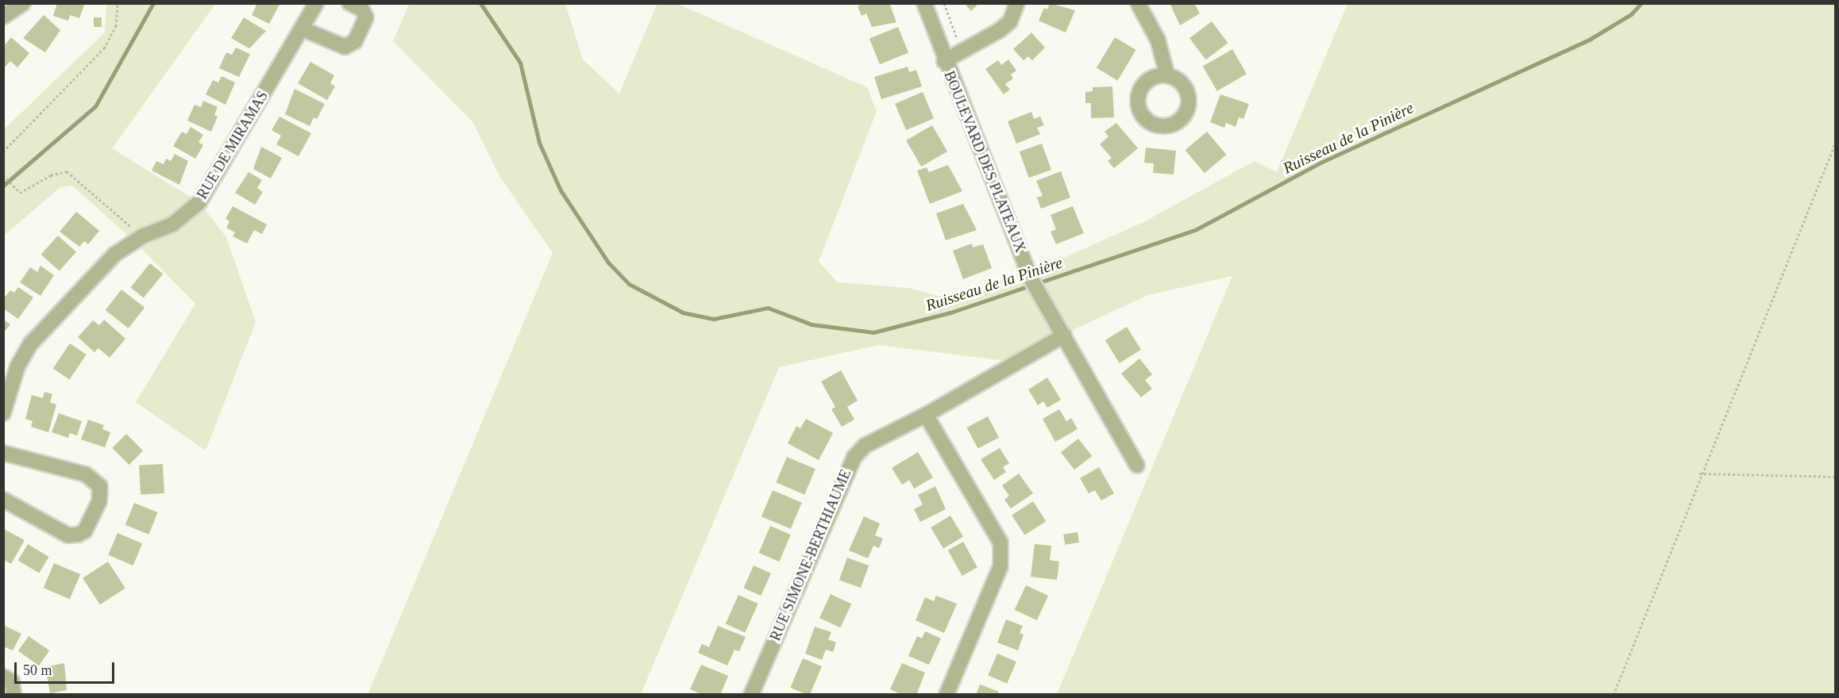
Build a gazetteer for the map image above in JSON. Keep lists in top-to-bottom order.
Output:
{
  "streets": {
    "street": ["RUE DE MIRAMAS", "BOULEVARD DES PLATEAUX", "RUE SIMONE-BERTHIAUME"]
  },
  "crossings": [
    ["BOULEVARD DES PLATEAUX", "RUE SIMONE-BERTHIAUME"]
  ],
  "water": ["Ruisseau de la Pinière"],
  "scale_bar": "50 m"
}
